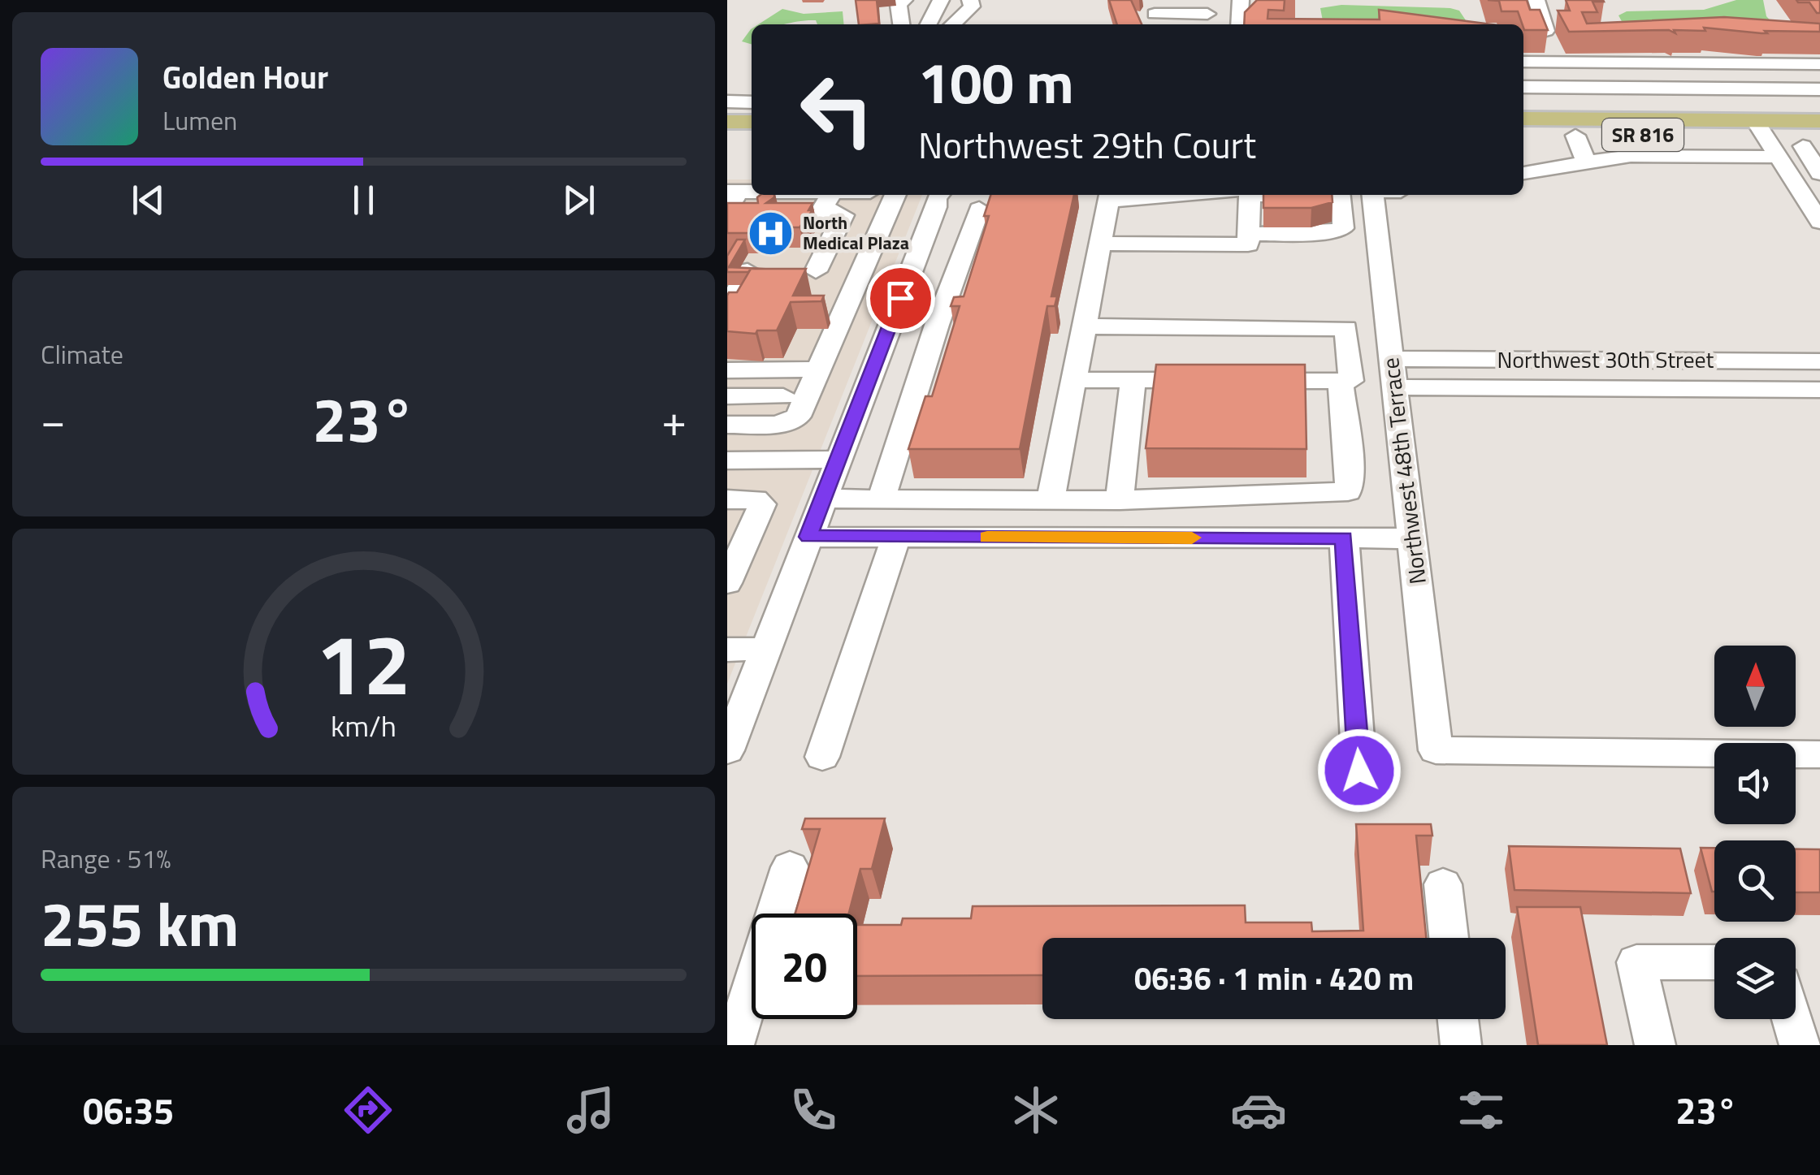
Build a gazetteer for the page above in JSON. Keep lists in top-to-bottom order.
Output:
{
  "streets": {
    "main road": ["SR 816"],
    "street": ["Northwest 30th Street", "Northwest 48th Terrace"]
  },
  "crossings": [
    ["Northwest 30th Street", "Northwest 48th Terrace"]
  ],
  "places": {
    "hospital": ["North Medical Plaza"]
  },
  "north": "top",
  "page": {
    "turn": ["100 m", "Northwest 29th Court"],
    "song": ["Golden Hour", "Lumen"],
    "tile": [
      "Climate",
      ["Range · 51%", "255 km"]
    ],
    "heat": ["−", "23°", "+"],
    "limit": "20",
    "trip": "06:36 · 1 min · 420 m",
    "tabs": ["06:35", "23°"],
    "gauge": ["12", "km/h"]
  }
}
